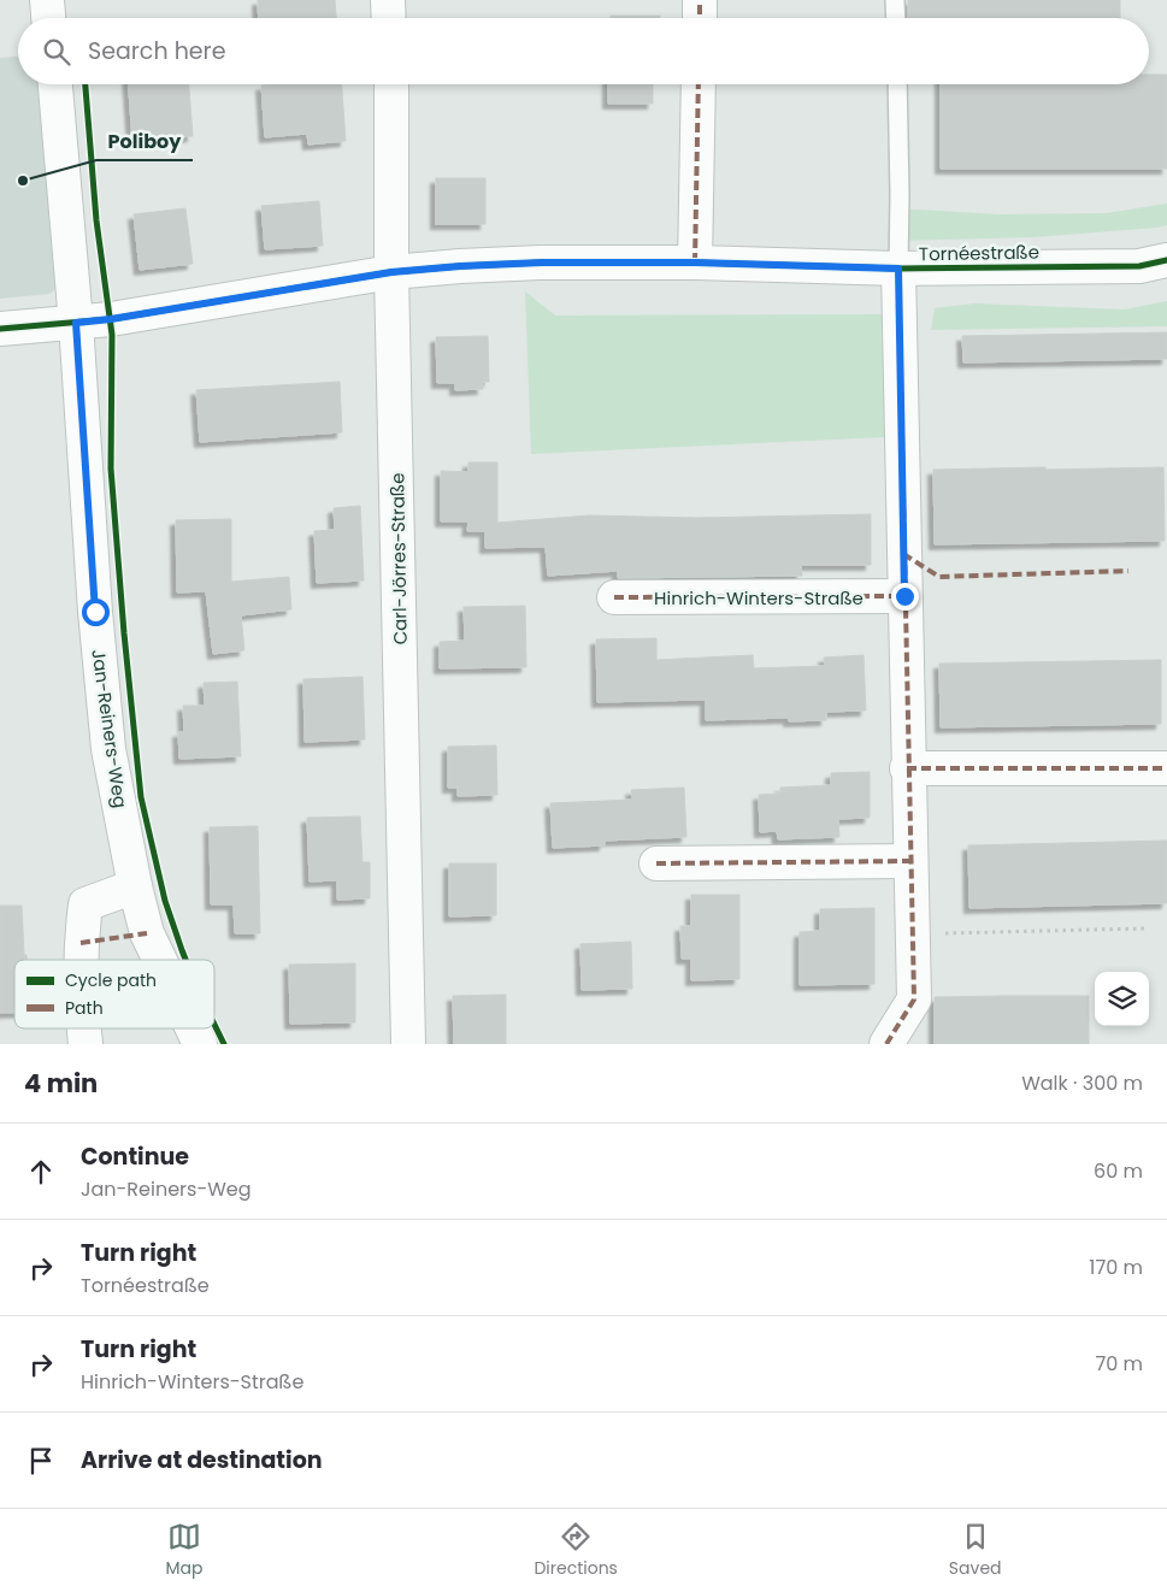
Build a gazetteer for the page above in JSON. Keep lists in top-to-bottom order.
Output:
{
  "streets": {
    "street": [
      "Tornéestraße",
      "Carl-Jörres-Straße",
      "Hinrich-Winters-Straße",
      "Jan-Reiners-Weg"
    ]
  },
  "crossings": [
    ["Tornéestraße", "Carl-Jörres-Straße"],
    ["Tornéestraße", "Jan-Reiners-Weg"]
  ],
  "places": ["Poliboy"],
  "legend": ["Cycle path", "Path"],
  "page": {
    "search": "Search here",
    "heading": ["4 min", "Walk · 300 m"],
    "list": [
      ["Continue", "Jan-Reiners-Weg", "60 m"],
      ["Turn right", "Tornéestraße", "170 m"],
      ["Turn right", "Hinrich-Winters-Straße", "70 m"],
      "Arrive at destination"
    ],
    "nav": ["Map", "Directions", "Saved"]
  }
}
